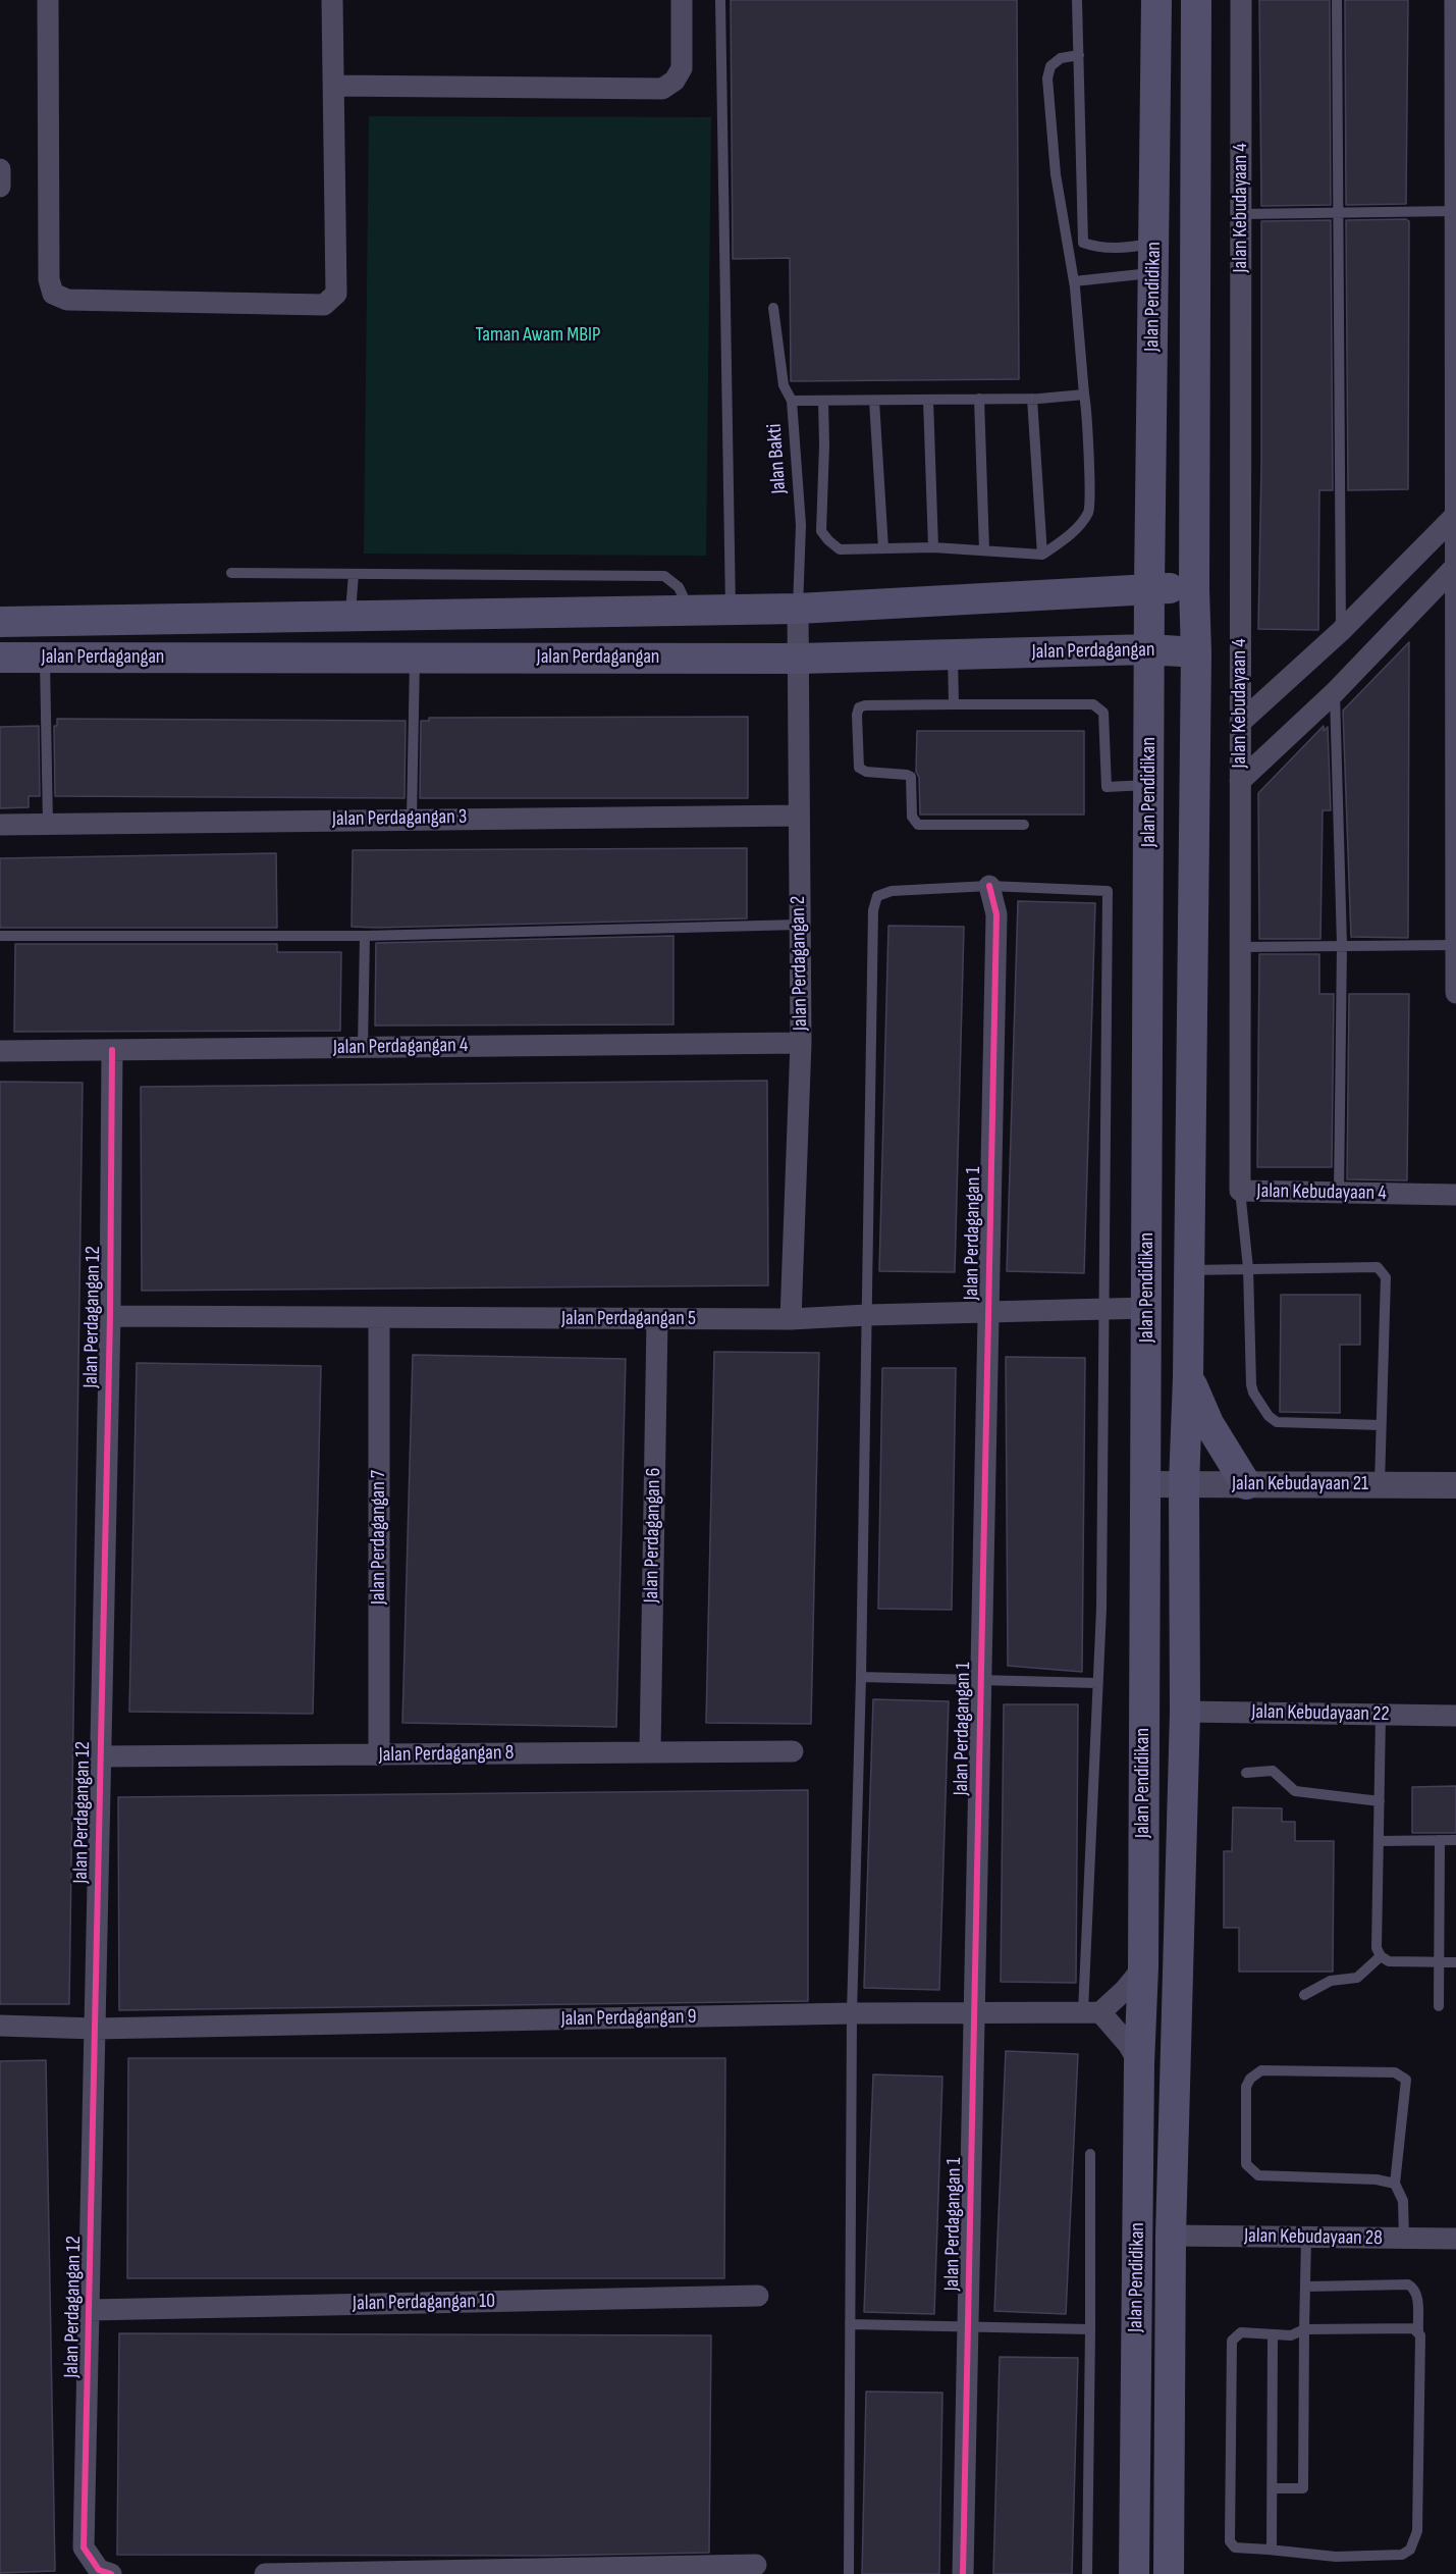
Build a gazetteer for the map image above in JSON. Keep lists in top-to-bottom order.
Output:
{
  "streets": {
    "main road": ["Jalan Pendidikan", "Jalan Perdagangan"],
    "street": [
      "Jalan Kebudayaan 4",
      "Jalan Perdagangan 3",
      "Jalan Perdagangan 2",
      "Jalan Perdagangan 4",
      "Jalan Perdagangan 1",
      "Jalan Perdagangan 12",
      "Jalan Perdagangan 5",
      "Jalan Kebudayaan 21",
      "Jalan Perdagangan 6",
      "Jalan Perdagangan 7",
      "Jalan Kebudayaan 22",
      "Jalan Perdagangan 8",
      "Jalan Perdagangan 9",
      "Jalan Kebudayaan 28",
      "Jalan Perdagangan 10"
    ],
    "lane": ["Jalan Bakti"]
  },
  "crossings": [
    ["Jalan Pendidikan", "Jalan Perdagangan"],
    ["Jalan Pendidikan", "Jalan Perdagangan 5"],
    ["Jalan Pendidikan", "Jalan Kebudayaan 21"],
    ["Jalan Pendidikan", "Jalan Kebudayaan 22"],
    ["Jalan Pendidikan", "Jalan Kebudayaan 28"],
    ["Jalan Bakti", "Jalan Perdagangan"],
    ["Jalan Bakti", "Jalan Perdagangan 2"],
    ["Jalan Perdagangan", "Jalan Perdagangan 2"],
    ["Jalan Perdagangan 3", "Jalan Perdagangan 2"],
    ["Jalan Perdagangan 2", "Jalan Perdagangan 4"],
    ["Jalan Perdagangan 2", "Jalan Perdagangan 5"],
    ["Jalan Perdagangan 4", "Jalan Perdagangan 12"],
    ["Jalan Perdagangan 1", "Jalan Perdagangan 5"],
    ["Jalan Perdagangan 1", "Jalan Perdagangan 9"],
    ["Jalan Perdagangan 12", "Jalan Perdagangan 5"],
    ["Jalan Perdagangan 12", "Jalan Perdagangan 8"],
    ["Jalan Perdagangan 12", "Jalan Perdagangan 9"],
    ["Jalan Perdagangan 12", "Jalan Perdagangan 10"],
    ["Jalan Perdagangan 5", "Jalan Perdagangan 6"],
    ["Jalan Perdagangan 5", "Jalan Perdagangan 7"],
    ["Jalan Perdagangan 6", "Jalan Perdagangan 8"],
    ["Jalan Perdagangan 7", "Jalan Perdagangan 8"]
  ],
  "parks": ["Taman Awam MBIP"]
}
